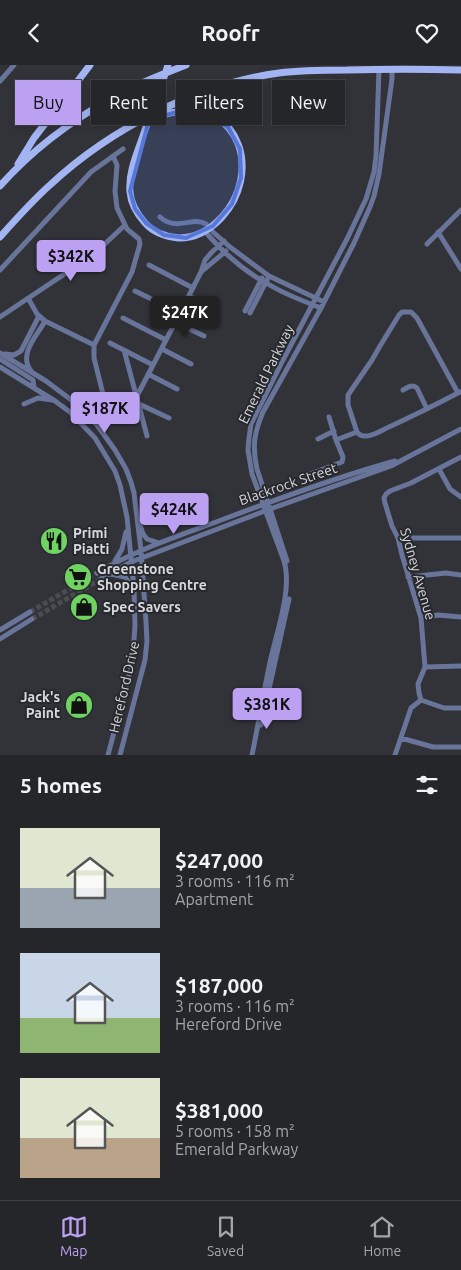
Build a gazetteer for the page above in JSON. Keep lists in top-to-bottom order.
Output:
{
  "streets": {
    "street": [
      "Emerald Parkway",
      "Blackrock Street",
      "Sydney Avenue",
      "Hereford Drive"
    ]
  },
  "crossings": [
    ["Emerald Parkway", "Blackrock Street"],
    ["Blackrock Street", "Hereford Drive"]
  ],
  "places": {
    "restaurant": ["Primi Piatti"],
    "supermarket": ["Greenstone Shopping Centre"],
    "shop": ["Spec Savers", "Jack's Paint"]
  },
  "page": {
    "header": "Roofr",
    "chip": [
      "Buy",
      "Rent",
      "Filters",
      "New"
    ],
    "price": [
      "$342K",
      "$247K",
      "$187K",
      "$424K",
      "$381K"
    ],
    "heading": "5 homes",
    "list": [
      {
        "name": "$247,000",
        "note": "3 rooms · 116 m² · Apartment"
      },
      {
        "name": "$187,000",
        "note": "3 rooms · 116 m² · Hereford Drive"
      },
      {
        "name": "$381,000",
        "note": "5 rooms · 158 m² · Emerald Parkway"
      }
    ],
    "tabs": ["Map", "Saved", "Home"]
  }
}
